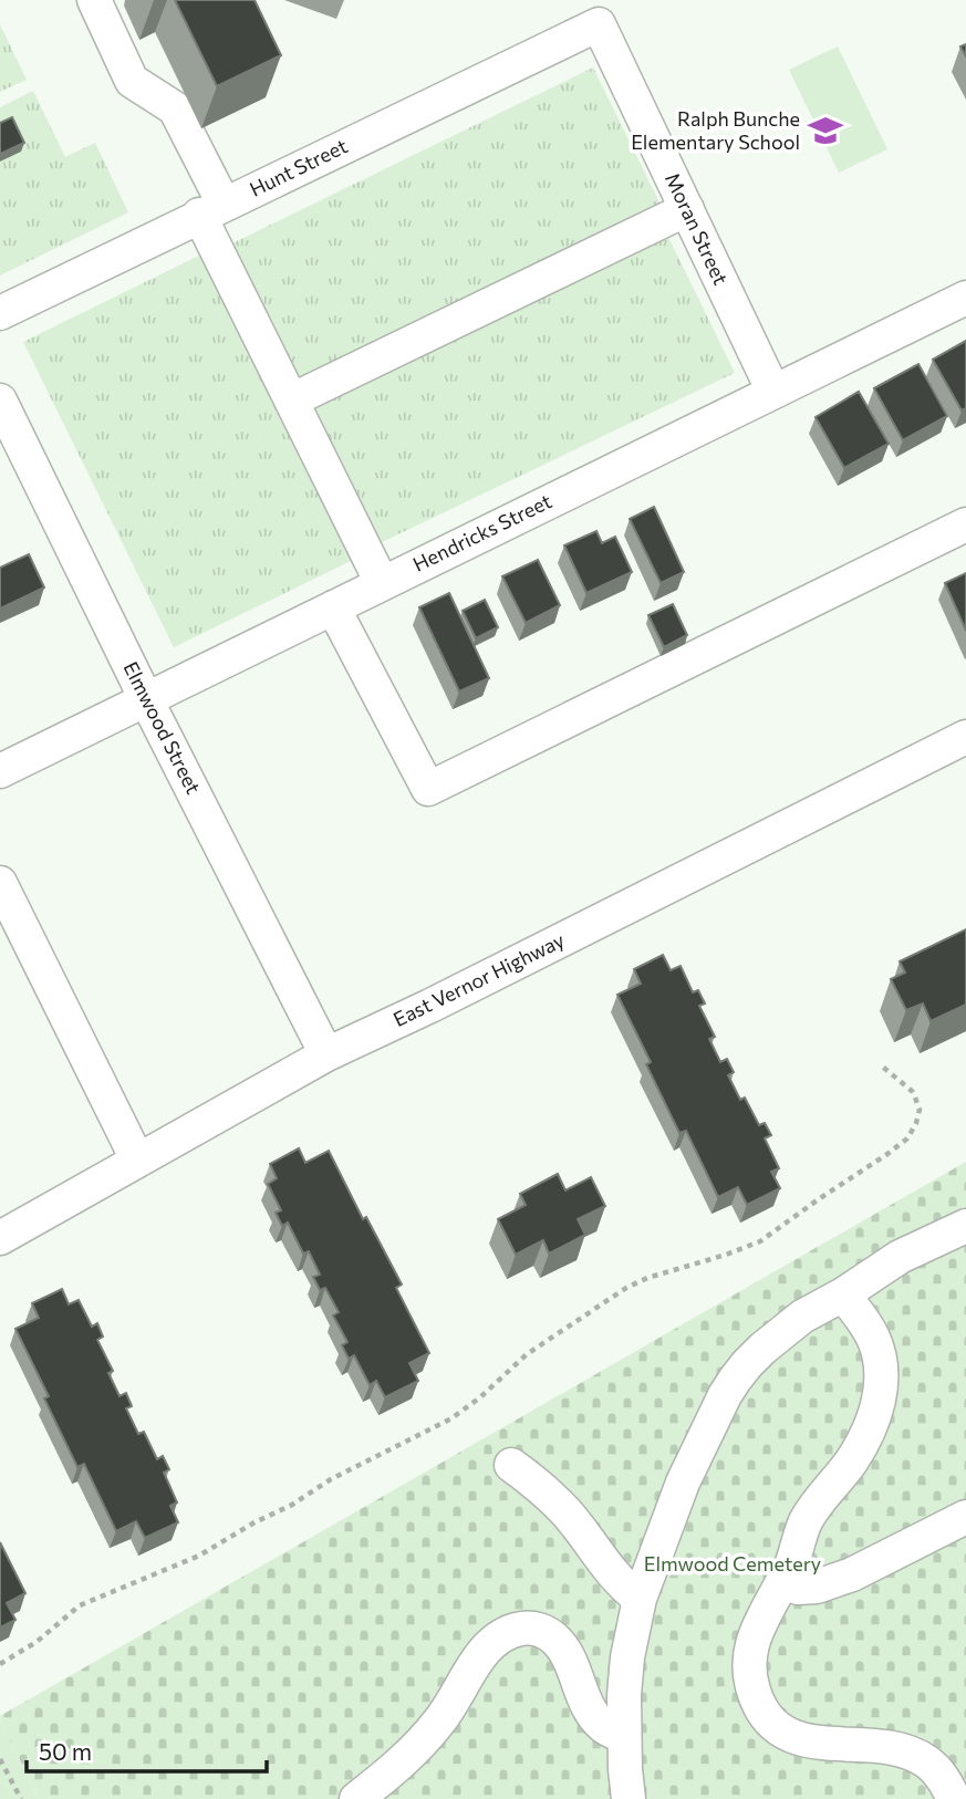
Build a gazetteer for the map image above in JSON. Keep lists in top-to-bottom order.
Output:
{
  "streets": {
    "street": [
      "Hunt Street",
      "Moran Street",
      "Hendricks Street",
      "Elmwood Street",
      "East Vernor Highway"
    ]
  },
  "crossings": [
    ["Hunt Street", "Moran Street"],
    ["Moran Street", "Hendricks Street"],
    ["Hendricks Street", "Elmwood Street"],
    ["Elmwood Street", "East Vernor Highway"]
  ],
  "parks": ["Elmwood Cemetery"],
  "places": {
    "school or university": ["Ralph Bunche Elementary School"]
  },
  "scale_bar": "50 m"
}
